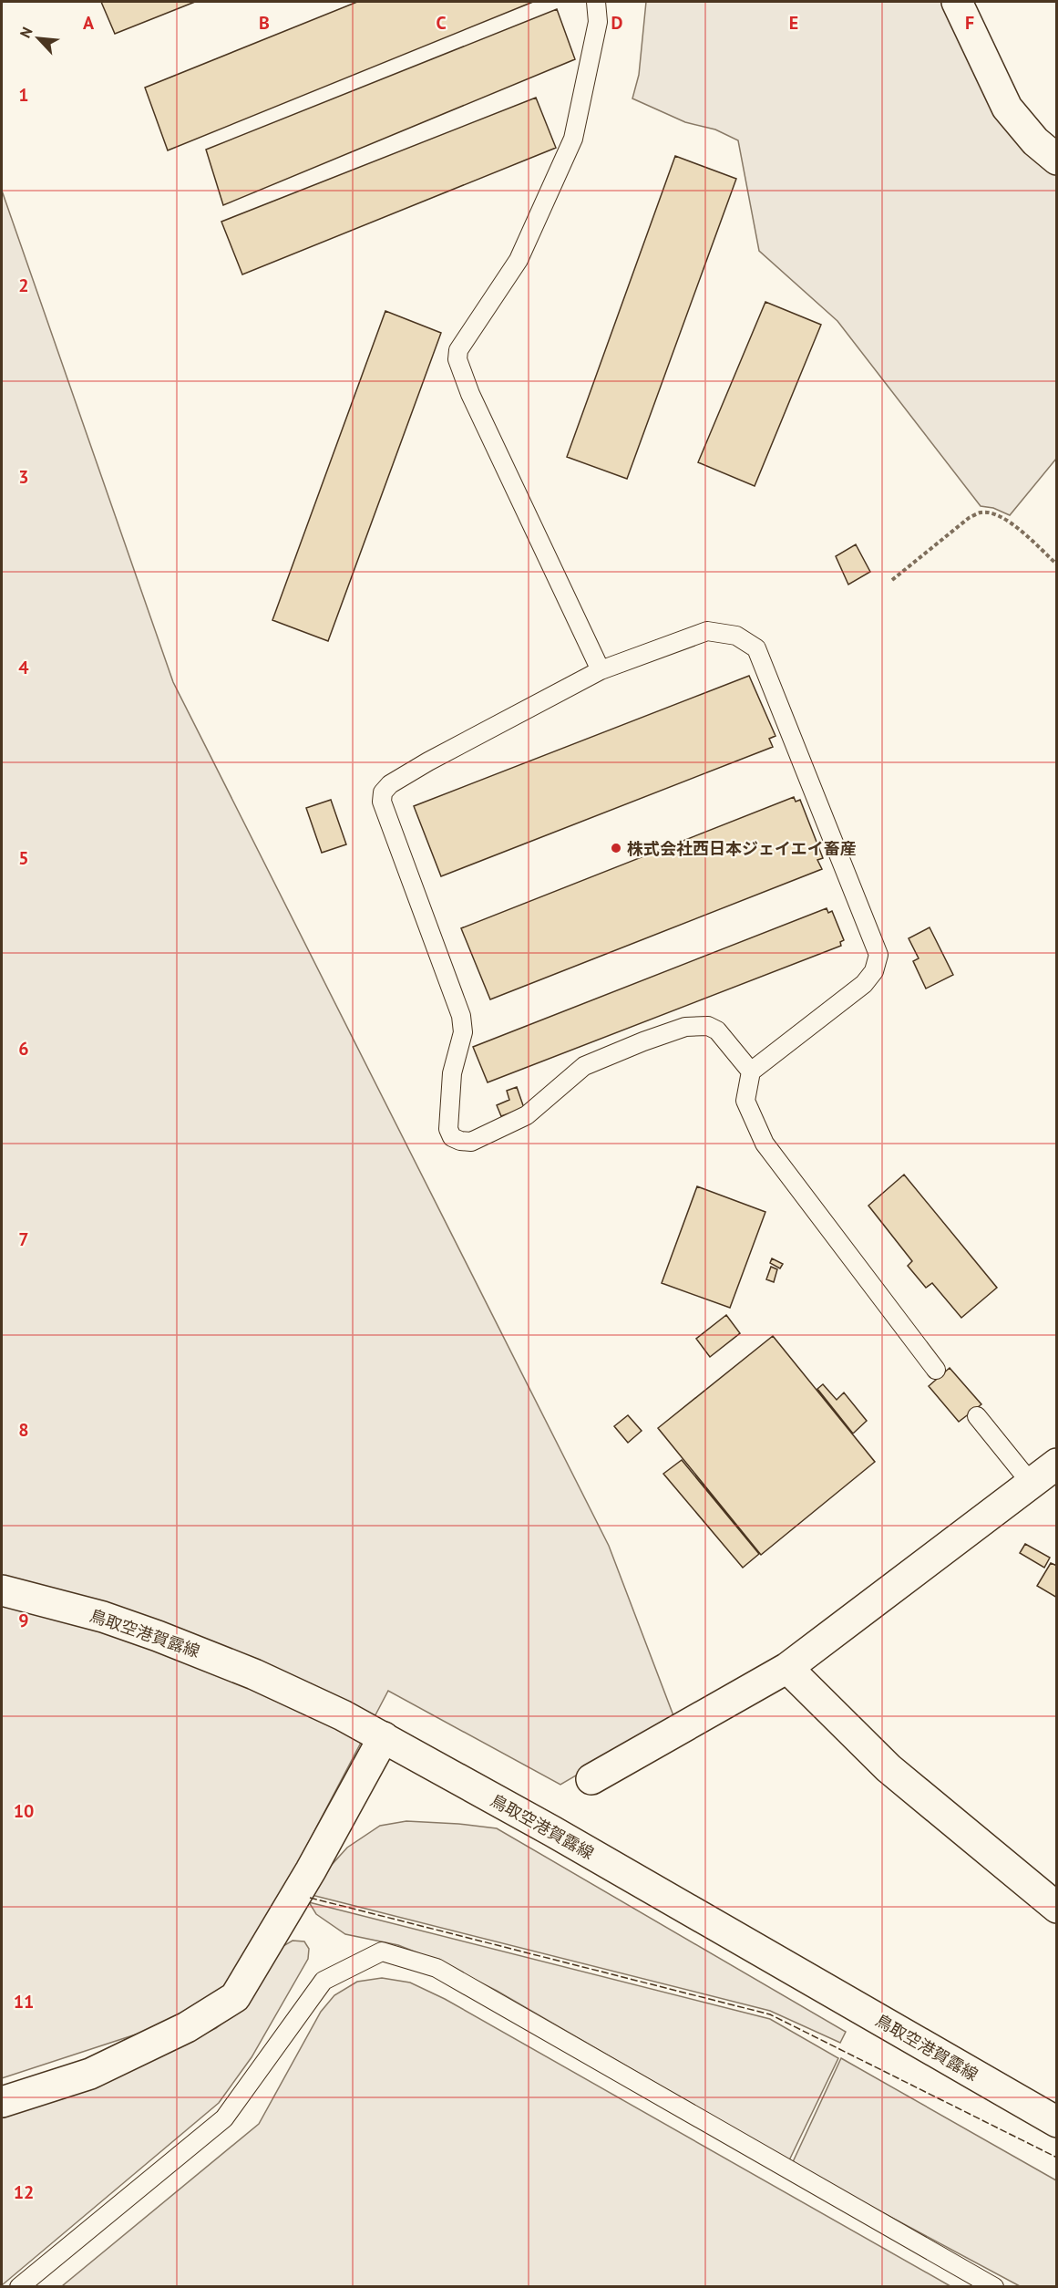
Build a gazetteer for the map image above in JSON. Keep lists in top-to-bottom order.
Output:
{
  "streets": {
    "street": ["鳥取空港賀露線"]
  },
  "places": ["株式会社西日本ジェイエイ畜産"],
  "north": "top left",
  "grid": {
    "columns": [
      "A",
      "B",
      "C",
      "D",
      "E",
      "F"
    ],
    "rows": [
      "1",
      "2",
      "3",
      "4",
      "5",
      "6",
      "7",
      "8",
      "9",
      "10",
      "11",
      "12"
    ]
  }
}
